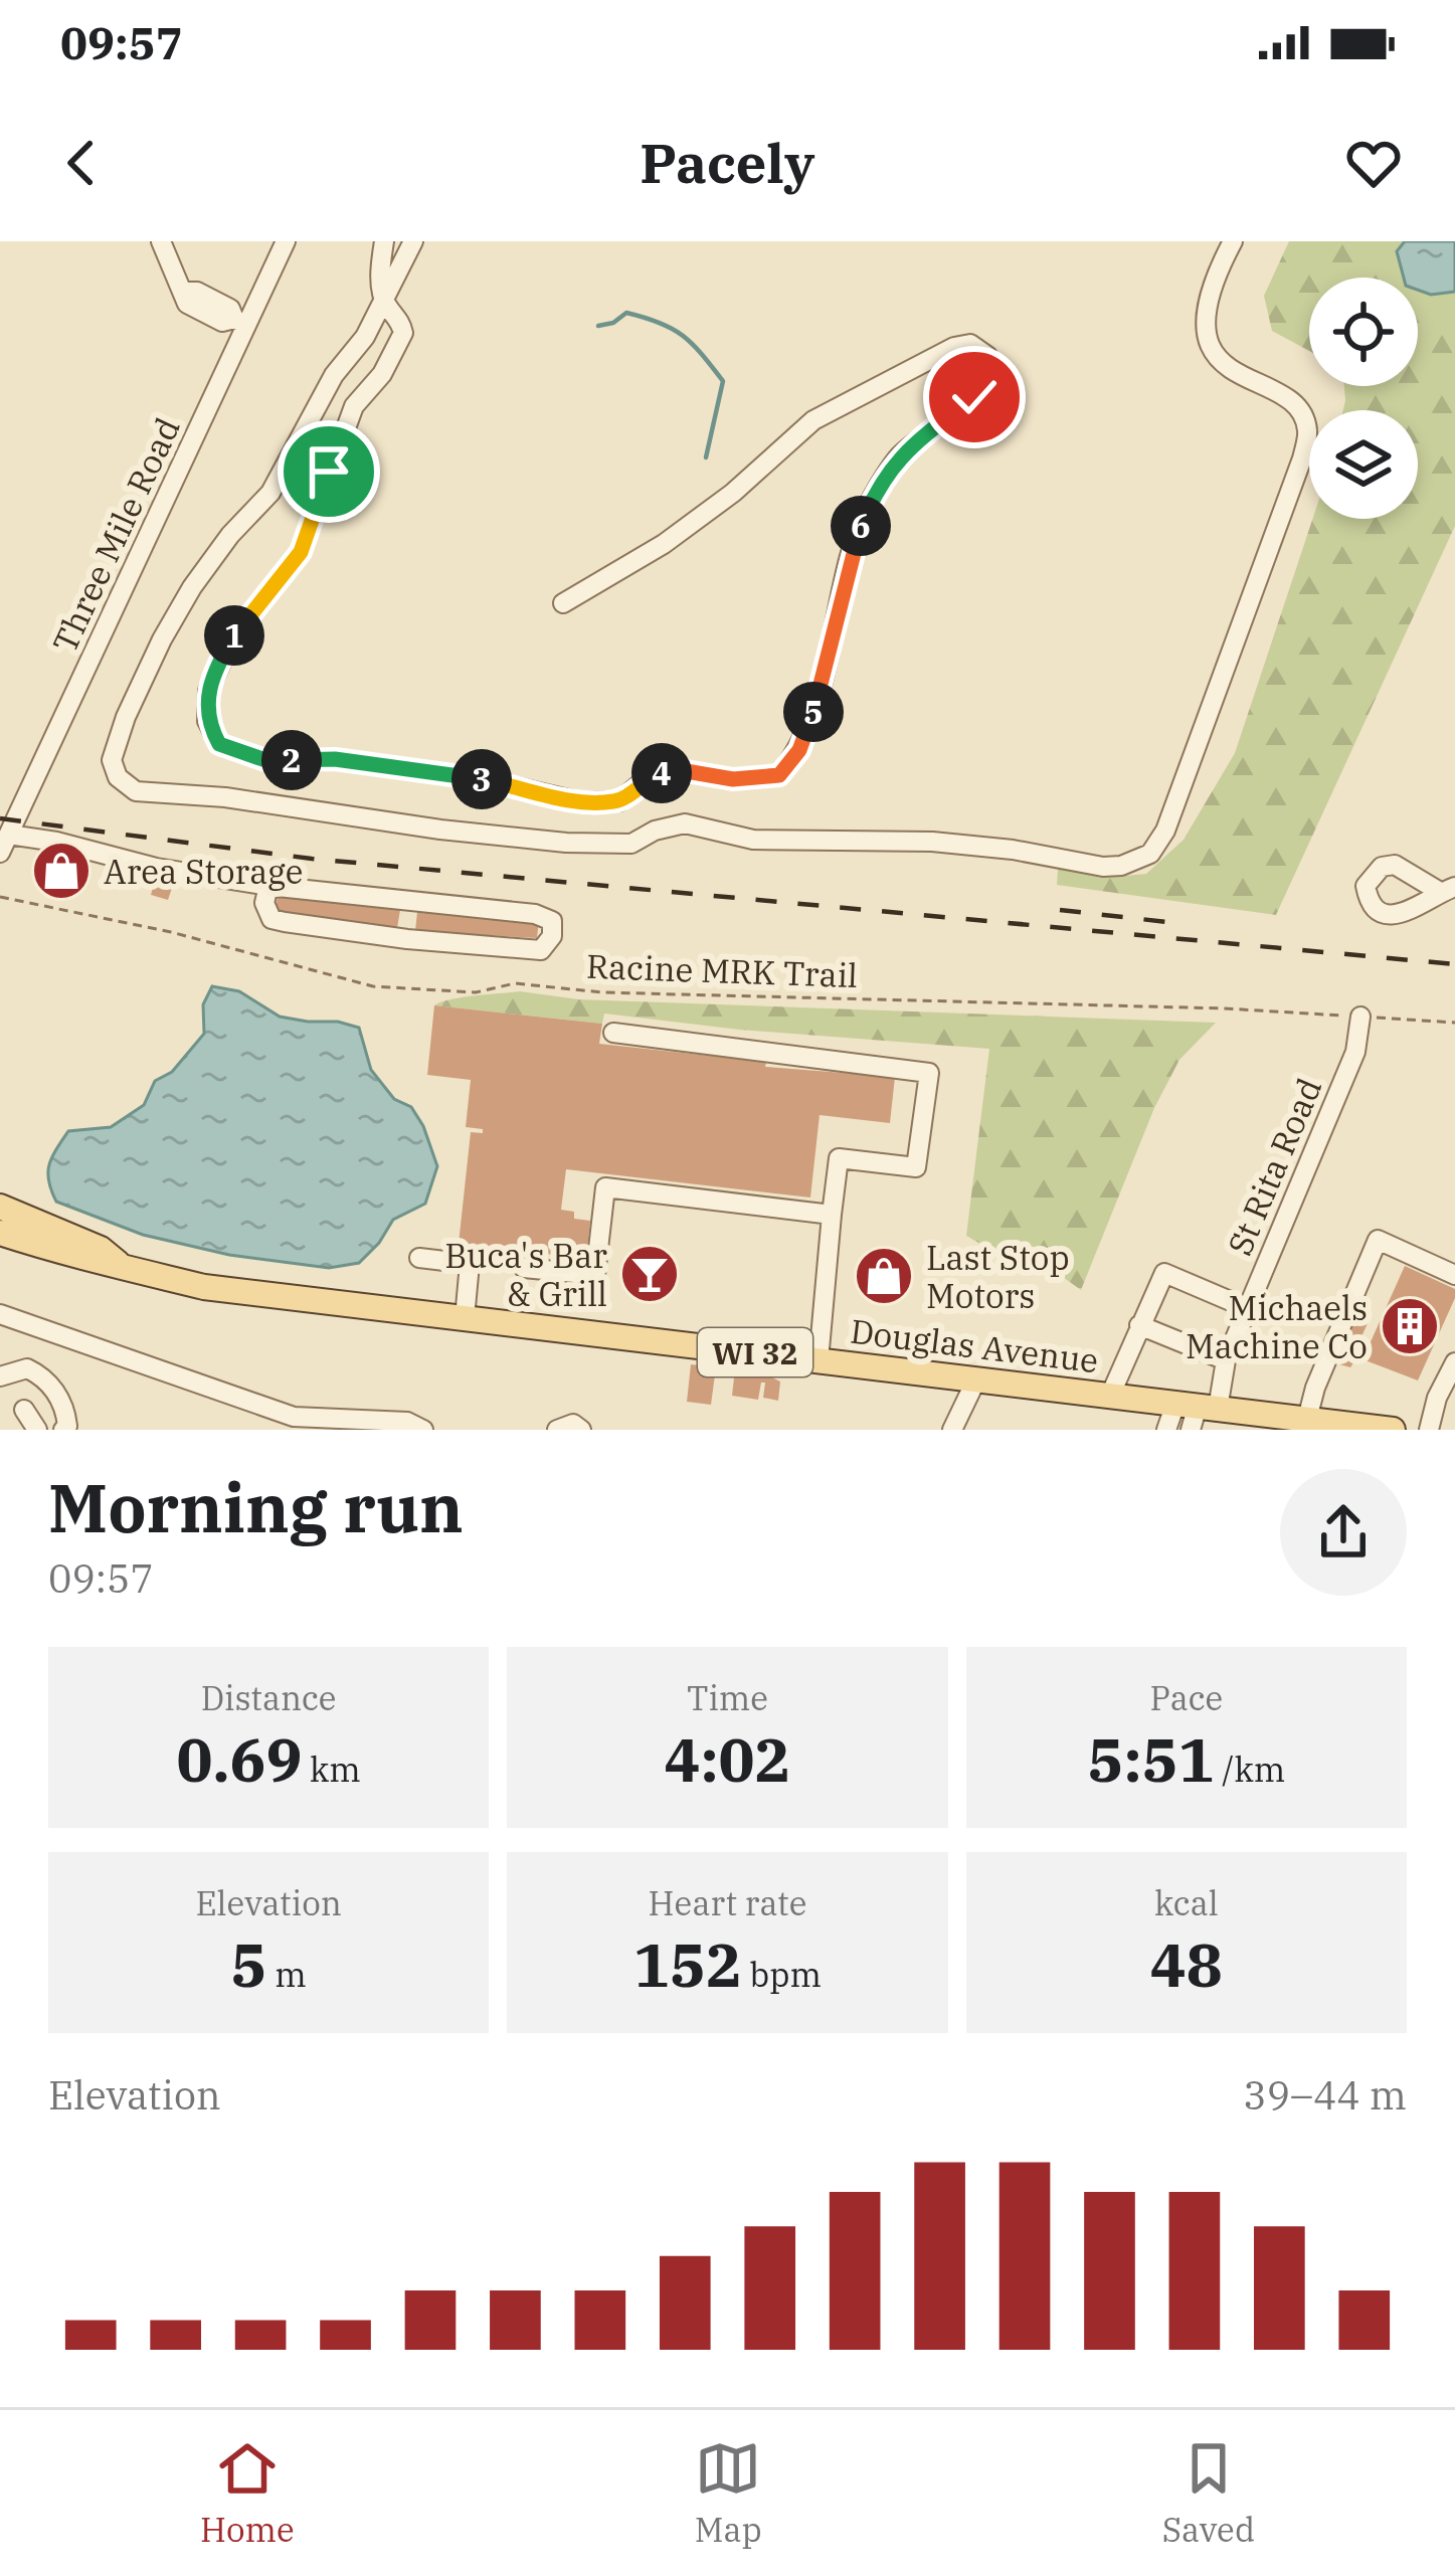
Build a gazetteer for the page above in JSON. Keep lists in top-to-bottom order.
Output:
{
  "streets": {
    "main road": ["Douglas Avenue", "WI 32"],
    "street": ["Three Mile Road", "St Rita Road"],
    "path": ["Racine MRK Trail"]
  },
  "crossings": [
    ["Racine MRK Trail", "St Rita Road"],
    ["St Rita Road", "Douglas Avenue"]
  ],
  "places": {
    "shop": ["Area Storage", "Last Stop Motors"],
    "bar": ["Buca's Bar & Grill"],
    "building": ["Michaels Machine Co"]
  },
  "page": {
    "status": "09:57",
    "header": "Pacely",
    "pins": [
      "6",
      "1",
      "5",
      "2",
      "4",
      "3"
    ],
    "heading": ["Morning run", "09:57"],
    "stats": [
      ["Distance", "0.69 km"],
      ["Time", "4:02"],
      ["Pace", "5:51 /km"],
      ["Elevation", "5 m"],
      ["Heart rate", "152 bpm"],
      ["kcal", "48"]
    ],
    "chart": ["Elevation", "39–44 m"],
    "tabs": ["Home", "Map", "Saved"]
  }
}
